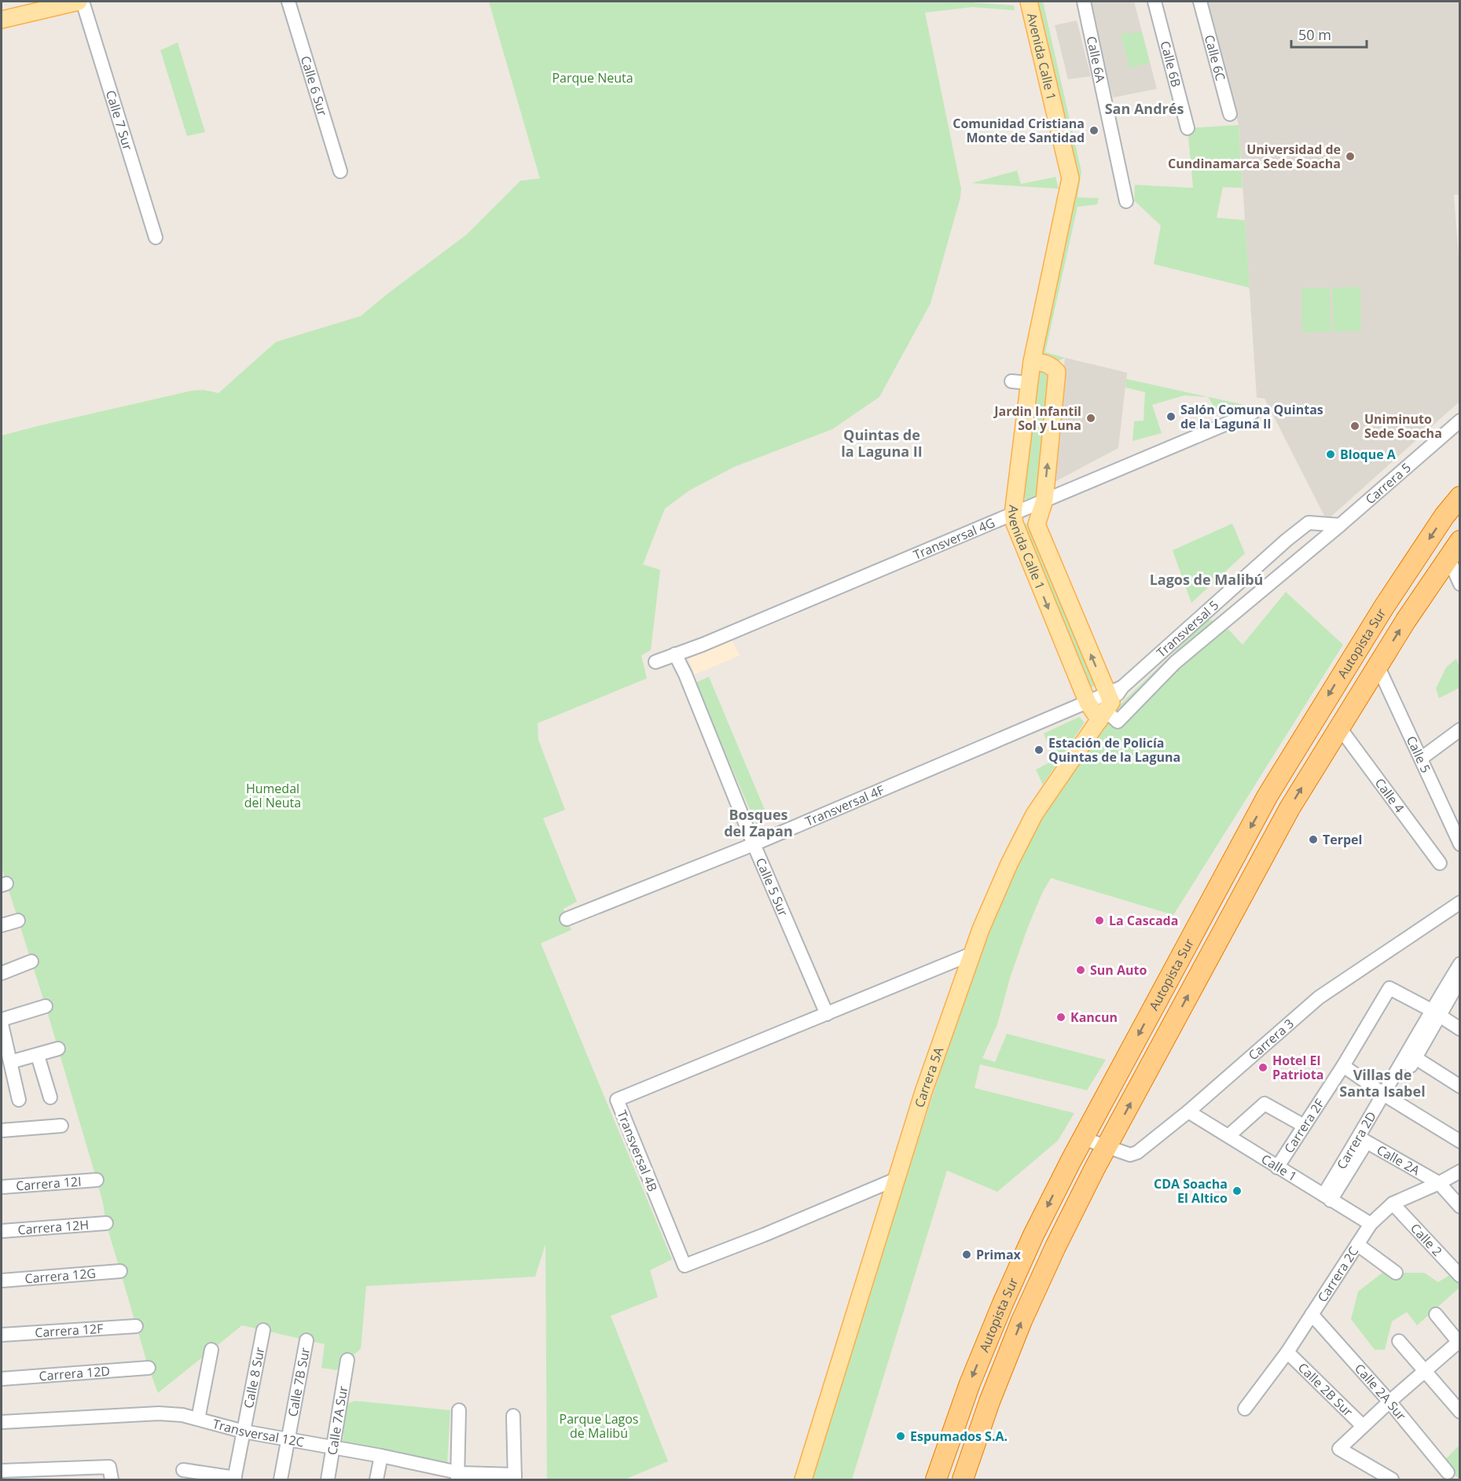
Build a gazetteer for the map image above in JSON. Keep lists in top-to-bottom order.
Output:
{
  "streets": {
    "highway": ["Autopista Sur"],
    "main road": ["Avenida Calle 1", "Carrera 5A"],
    "street": [
      "Calle 6C",
      "Calle 6A",
      "Calle 6B",
      "Calle 6 Sur",
      "Calle 7 Sur",
      "Carrera 5",
      "Transversal 4G",
      "Transversal 5",
      "Calle 5",
      "Calle 4",
      "Transversal 4F",
      "Calle 5 Sur",
      "Carrera 3",
      "Carrera 2F",
      "Carrera 2D",
      "Transversal 4B",
      "Calle 2A",
      "Calle 1",
      "Carrera 12I",
      "Carrera 12H",
      "Calle 2",
      "Carrera 2C",
      "Carrera 12G",
      "Carrera 12F",
      "Carrera 12D",
      "Calle 8 Sur",
      "Calle 7B Sur",
      "Calle 2B Sur",
      "Calle 2A Sur",
      "Calle 7A Sur",
      "Transversal 12C"
    ]
  },
  "crossings": [
    ["Avenida Calle 1", "Carrera 5"],
    ["Avenida Calle 1", "Transversal 4G"],
    ["Avenida Calle 1", "Transversal 5"],
    ["Avenida Calle 1", "Transversal 4F"],
    ["Avenida Calle 1", "Carrera 5A"],
    ["Carrera 5", "Transversal 5"],
    ["Carrera 5", "Carrera 5A"],
    ["Transversal 4G", "Calle 5 Sur"],
    ["Transversal 5", "Carrera 5A"],
    ["Autopista Sur", "Calle 5"],
    ["Autopista Sur", "Calle 4"],
    ["Autopista Sur", "Carrera 3"],
    ["Transversal 4F", "Calle 5 Sur"],
    ["Calle 5 Sur", "Transversal 4B"],
    ["Carrera 3", "Calle 1"],
    ["Carrera 5A", "Transversal 4B"],
    ["Carrera 2F", "Carrera 2D"],
    ["Carrera 2F", "Calle 1"],
    ["Carrera 2D", "Calle 2A"],
    ["Carrera 2D", "Calle 1"],
    ["Calle 2A", "Carrera 2C"],
    ["Calle 1", "Carrera 2C"],
    ["Calle 2", "Carrera 2C"],
    ["Carrera 2C", "Calle 2B Sur"],
    ["Carrera 2C", "Calle 2A Sur"],
    ["Calle 8 Sur", "Transversal 12C"],
    ["Calle 7B Sur", "Transversal 12C"],
    ["Calle 7A Sur", "Transversal 12C"]
  ],
  "districts": [
    "San Andrés",
    "Quintas de la Laguna II",
    "Lagos de Malibú",
    "Bosques del Zapan",
    "Villas de Santa Isabel"
  ],
  "parks": ["Parque Neuta", "Humedal del Neuta", "Parque Lagos de Malibú"],
  "places": [
    "Comunidad Cristiana Monte de Santidad",
    "Universidad de Cundinamarca Sede Soacha",
    "Salón Comuna Quintas de la Laguna II",
    "Jardin Infantil Sol y Luna",
    "Uniminuto Sede Soacha",
    "Bloque A",
    "Estación de Policía Quintas de la Laguna",
    "Terpel",
    "La Cascada",
    "Sun Auto",
    "Kancun",
    "Hotel El Patriota",
    "CDA Soacha El Altico",
    "Primax",
    "Espumados S.A."
  ],
  "scale_bar": "50 m"
}
